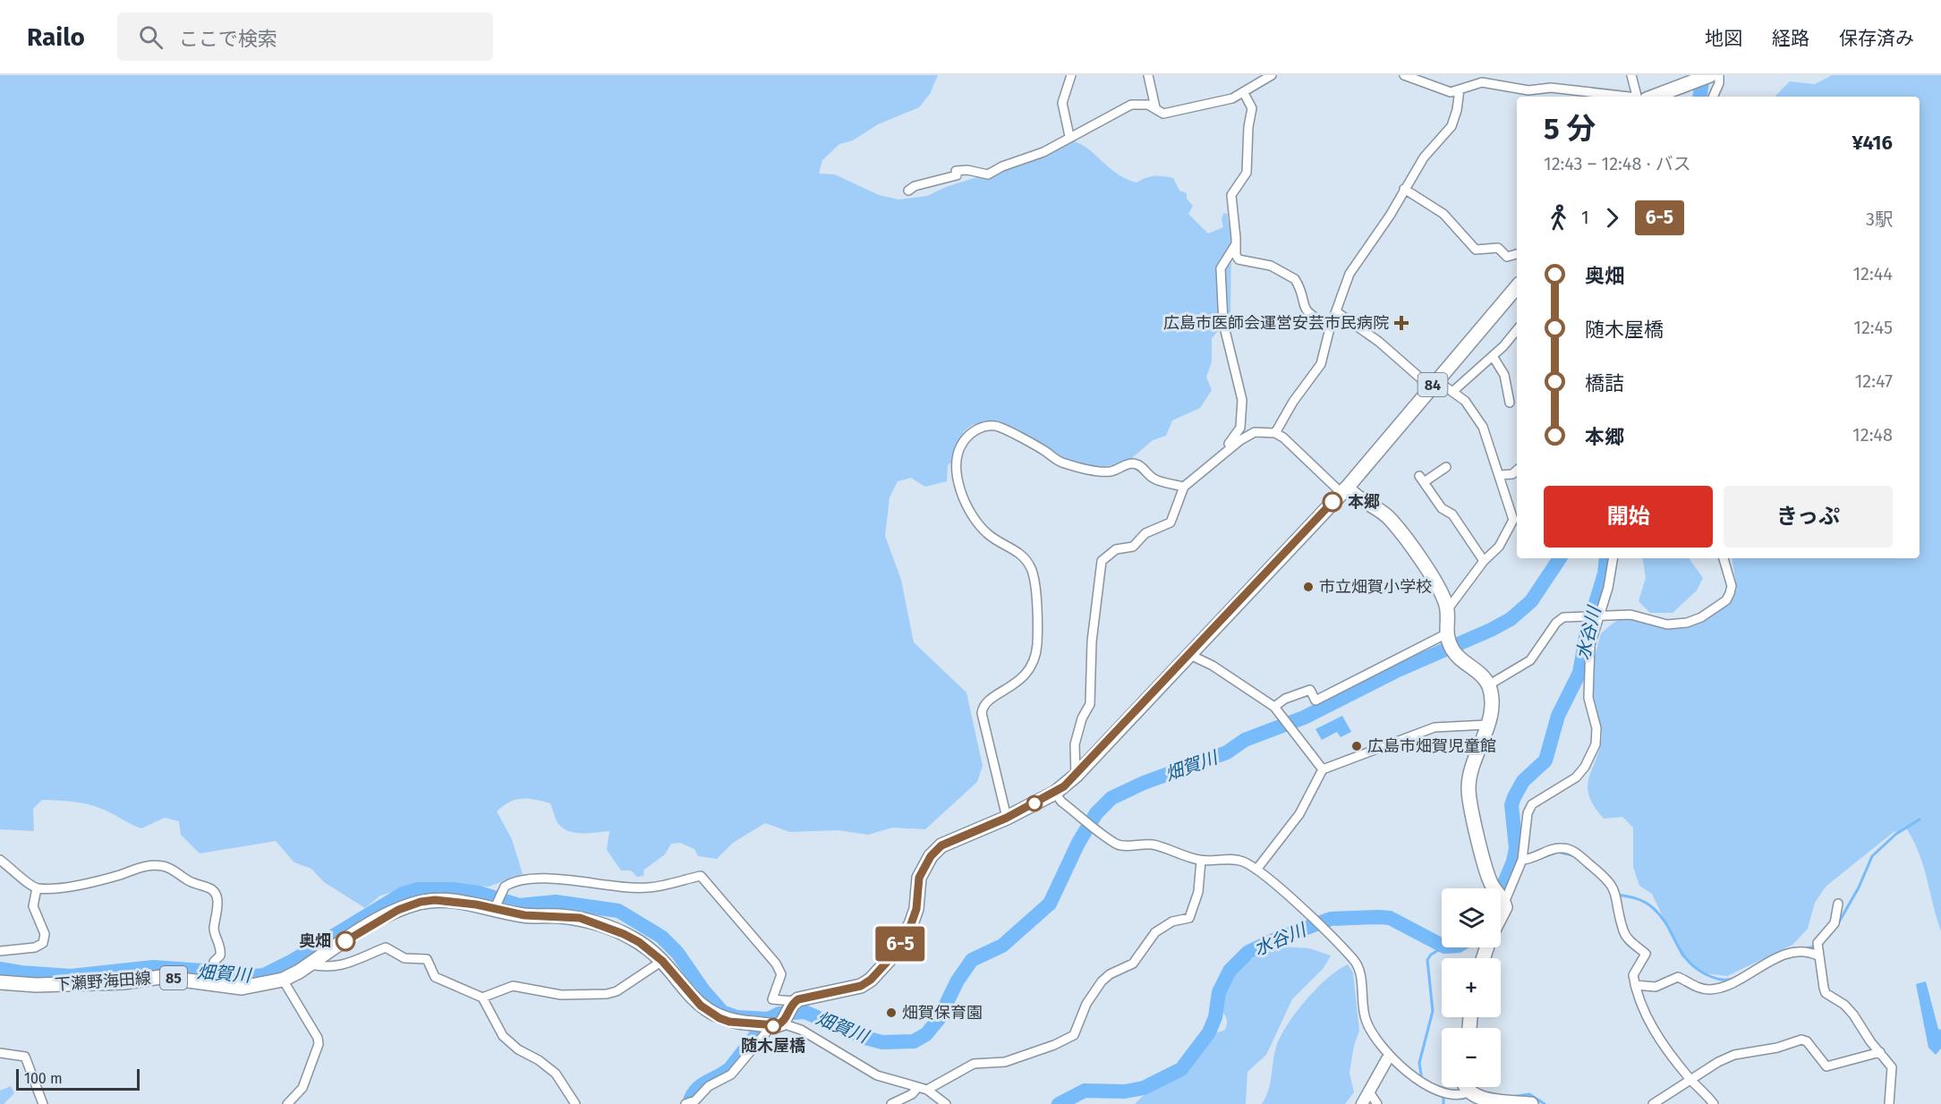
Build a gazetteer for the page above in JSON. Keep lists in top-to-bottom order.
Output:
{
  "streets": {
    "main road": ["84", "85", "下瀬野海田線"]
  },
  "crossings": [
    ["84", "下瀬野海田線"]
  ],
  "water": ["水谷川", "畑賀川"],
  "places": {
    "health": ["広島市医師会運営安芸市民病院"],
    "other": [
      "本郷",
      "市立畑賀小学校",
      "広島市畑賀児童館",
      "奥畑",
      "畑賀保育園",
      "随木屋橋"
    ]
  },
  "lines": ["bus line 6-5"],
  "scale_bar": "100 m",
  "page": {
    "header": "Railo",
    "search": "ここで検索",
    "nav": ["地図", "経路", "保存済み"],
    "on_map": "6-5",
    "heading": ["5 分", "12:43 – 12:48 · バス", "¥416"],
    "legs": ["1", "6-5", "3駅"],
    "list": [
      {
        "name": "奥畑",
        "value": "12:44"
      },
      {
        "name": "随木屋橋",
        "value": "12:45"
      },
      {
        "name": "橋詰",
        "value": "12:47"
      },
      {
        "name": "本郷",
        "value": "12:48"
      }
    ],
    "buttons": ["開始", "きっぷ"],
    "map_buttons": ["+", "−"],
    "scale": "100 m"
  }
}
